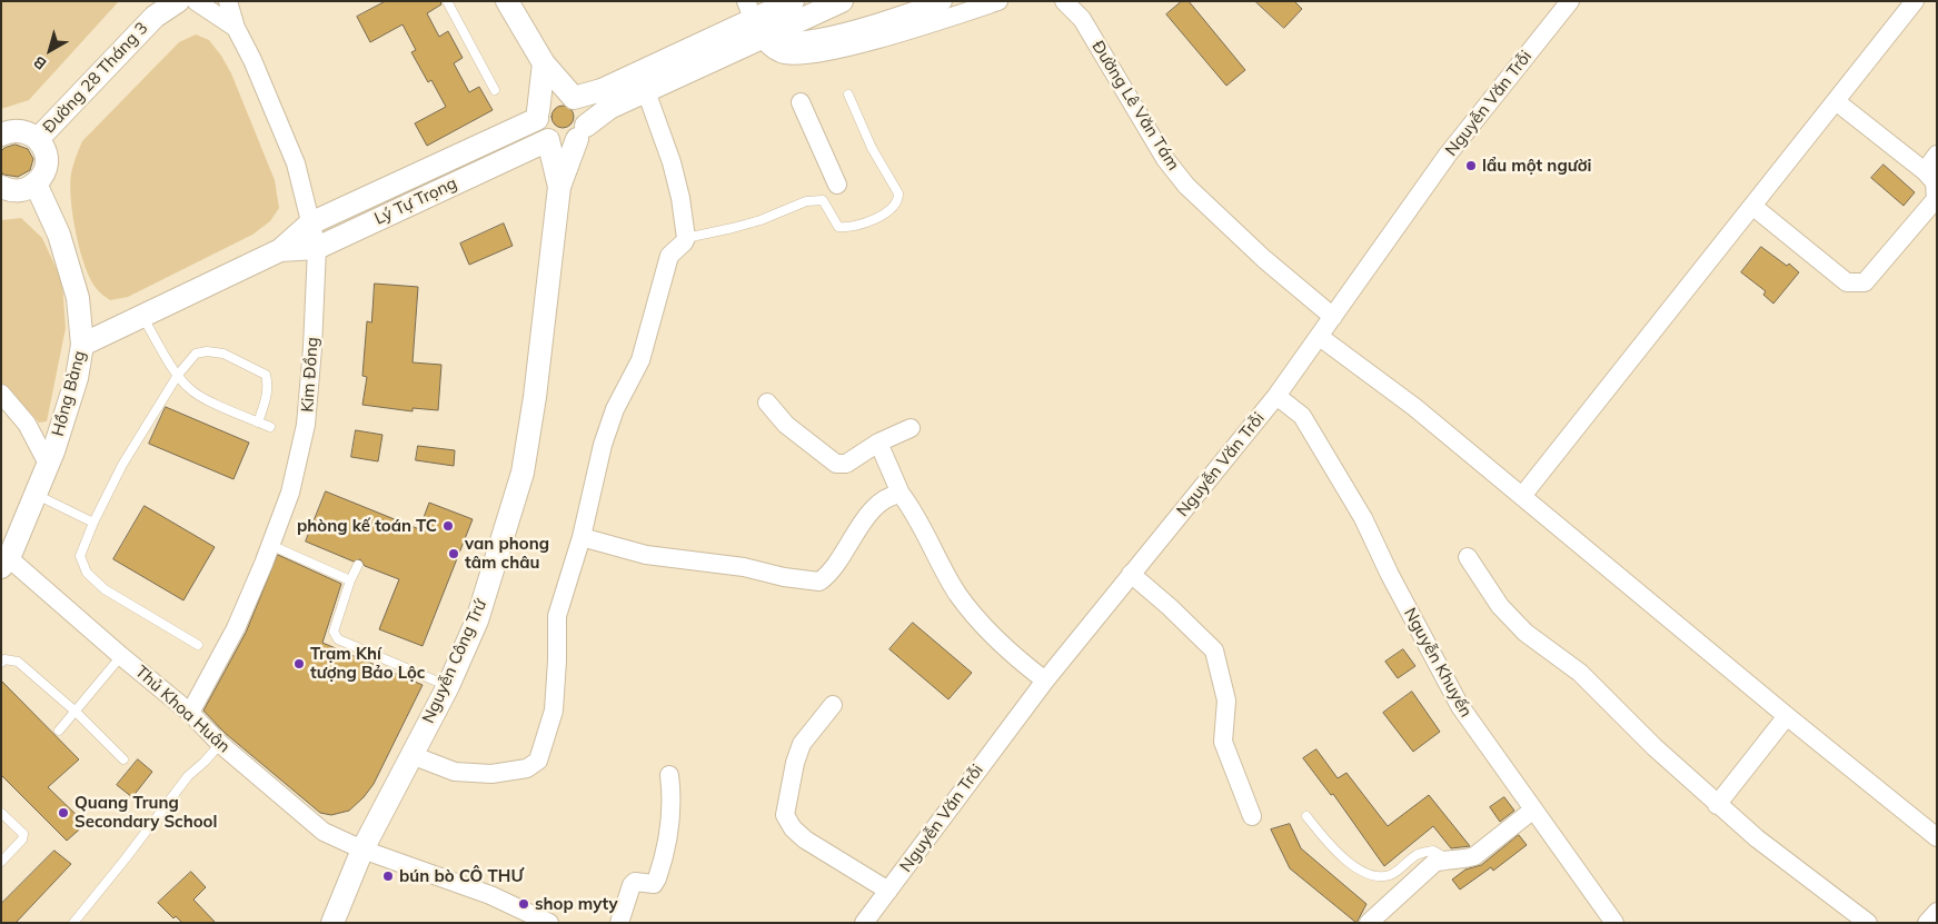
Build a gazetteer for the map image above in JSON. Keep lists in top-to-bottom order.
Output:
{
  "streets": {
    "street": [
      "Đường 28 Tháng 3",
      "Nguyễn Văn Trỗi",
      "Đường Lê Văn Tám",
      "Lý Tự Trọng",
      "Kim Đồng",
      "Hồng Bàng",
      "Nguyễn Công Trứ",
      "Nguyễn Khuyến",
      "Thủ Khoa Huân"
    ]
  },
  "crossings": [
    ["Nguyễn Văn Trỗi", "Đường Lê Văn Tám"],
    ["Nguyễn Văn Trỗi", "Nguyễn Khuyến"],
    ["Lý Tự Trọng", "Kim Đồng"],
    ["Lý Tự Trọng", "Hồng Bàng"],
    ["Lý Tự Trọng", "Nguyễn Công Trứ"],
    ["Kim Đồng", "Thủ Khoa Huân"],
    ["Hồng Bàng", "Thủ Khoa Huân"],
    ["Nguyễn Công Trứ", "Thủ Khoa Huân"]
  ],
  "places": [
    "lẩu một người",
    "phòng kế toán TC",
    "van phong tâm châu",
    "Trạm Khí tượng Bảo Lộc",
    "Quang Trung Secondary School",
    "bún bò CÔ THƯ",
    "shop myty"
  ],
  "north": "bottom left"
}
